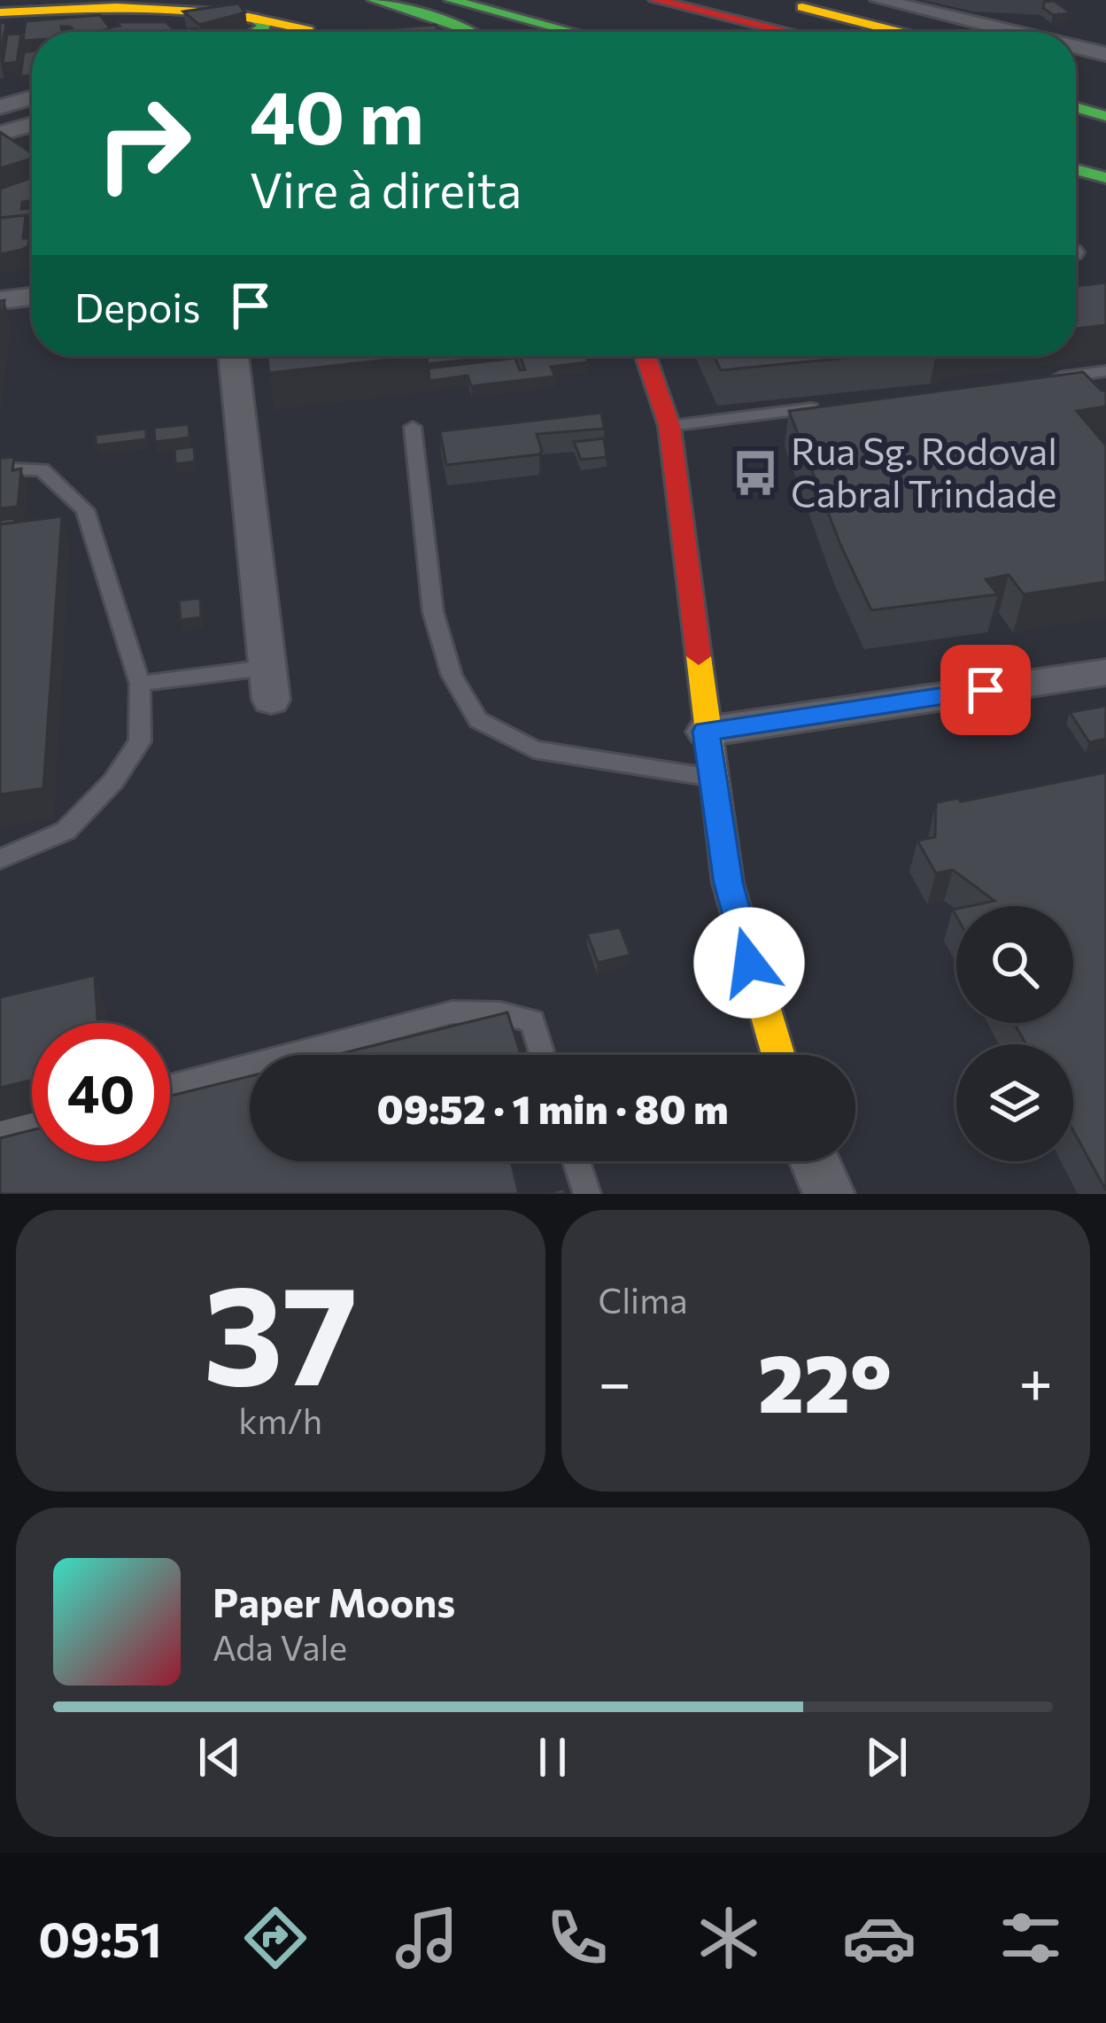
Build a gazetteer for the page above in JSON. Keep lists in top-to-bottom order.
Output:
{
  "places": {
    "bus stop": ["Rua Sg. Rodoval Cabral Trindade"]
  },
  "page": {
    "turn": ["40 m", "Vire à direita"],
    "then": "Depois",
    "limit": "40",
    "trip": "09:52 · 1 min · 80 m",
    "tile": [
      ["37", "km/h"],
      "Clima"
    ],
    "heat": ["−", "22°", "+"],
    "song": ["Paper Moons", "Ada Vale"],
    "tabs": "09:51"
  }
}
